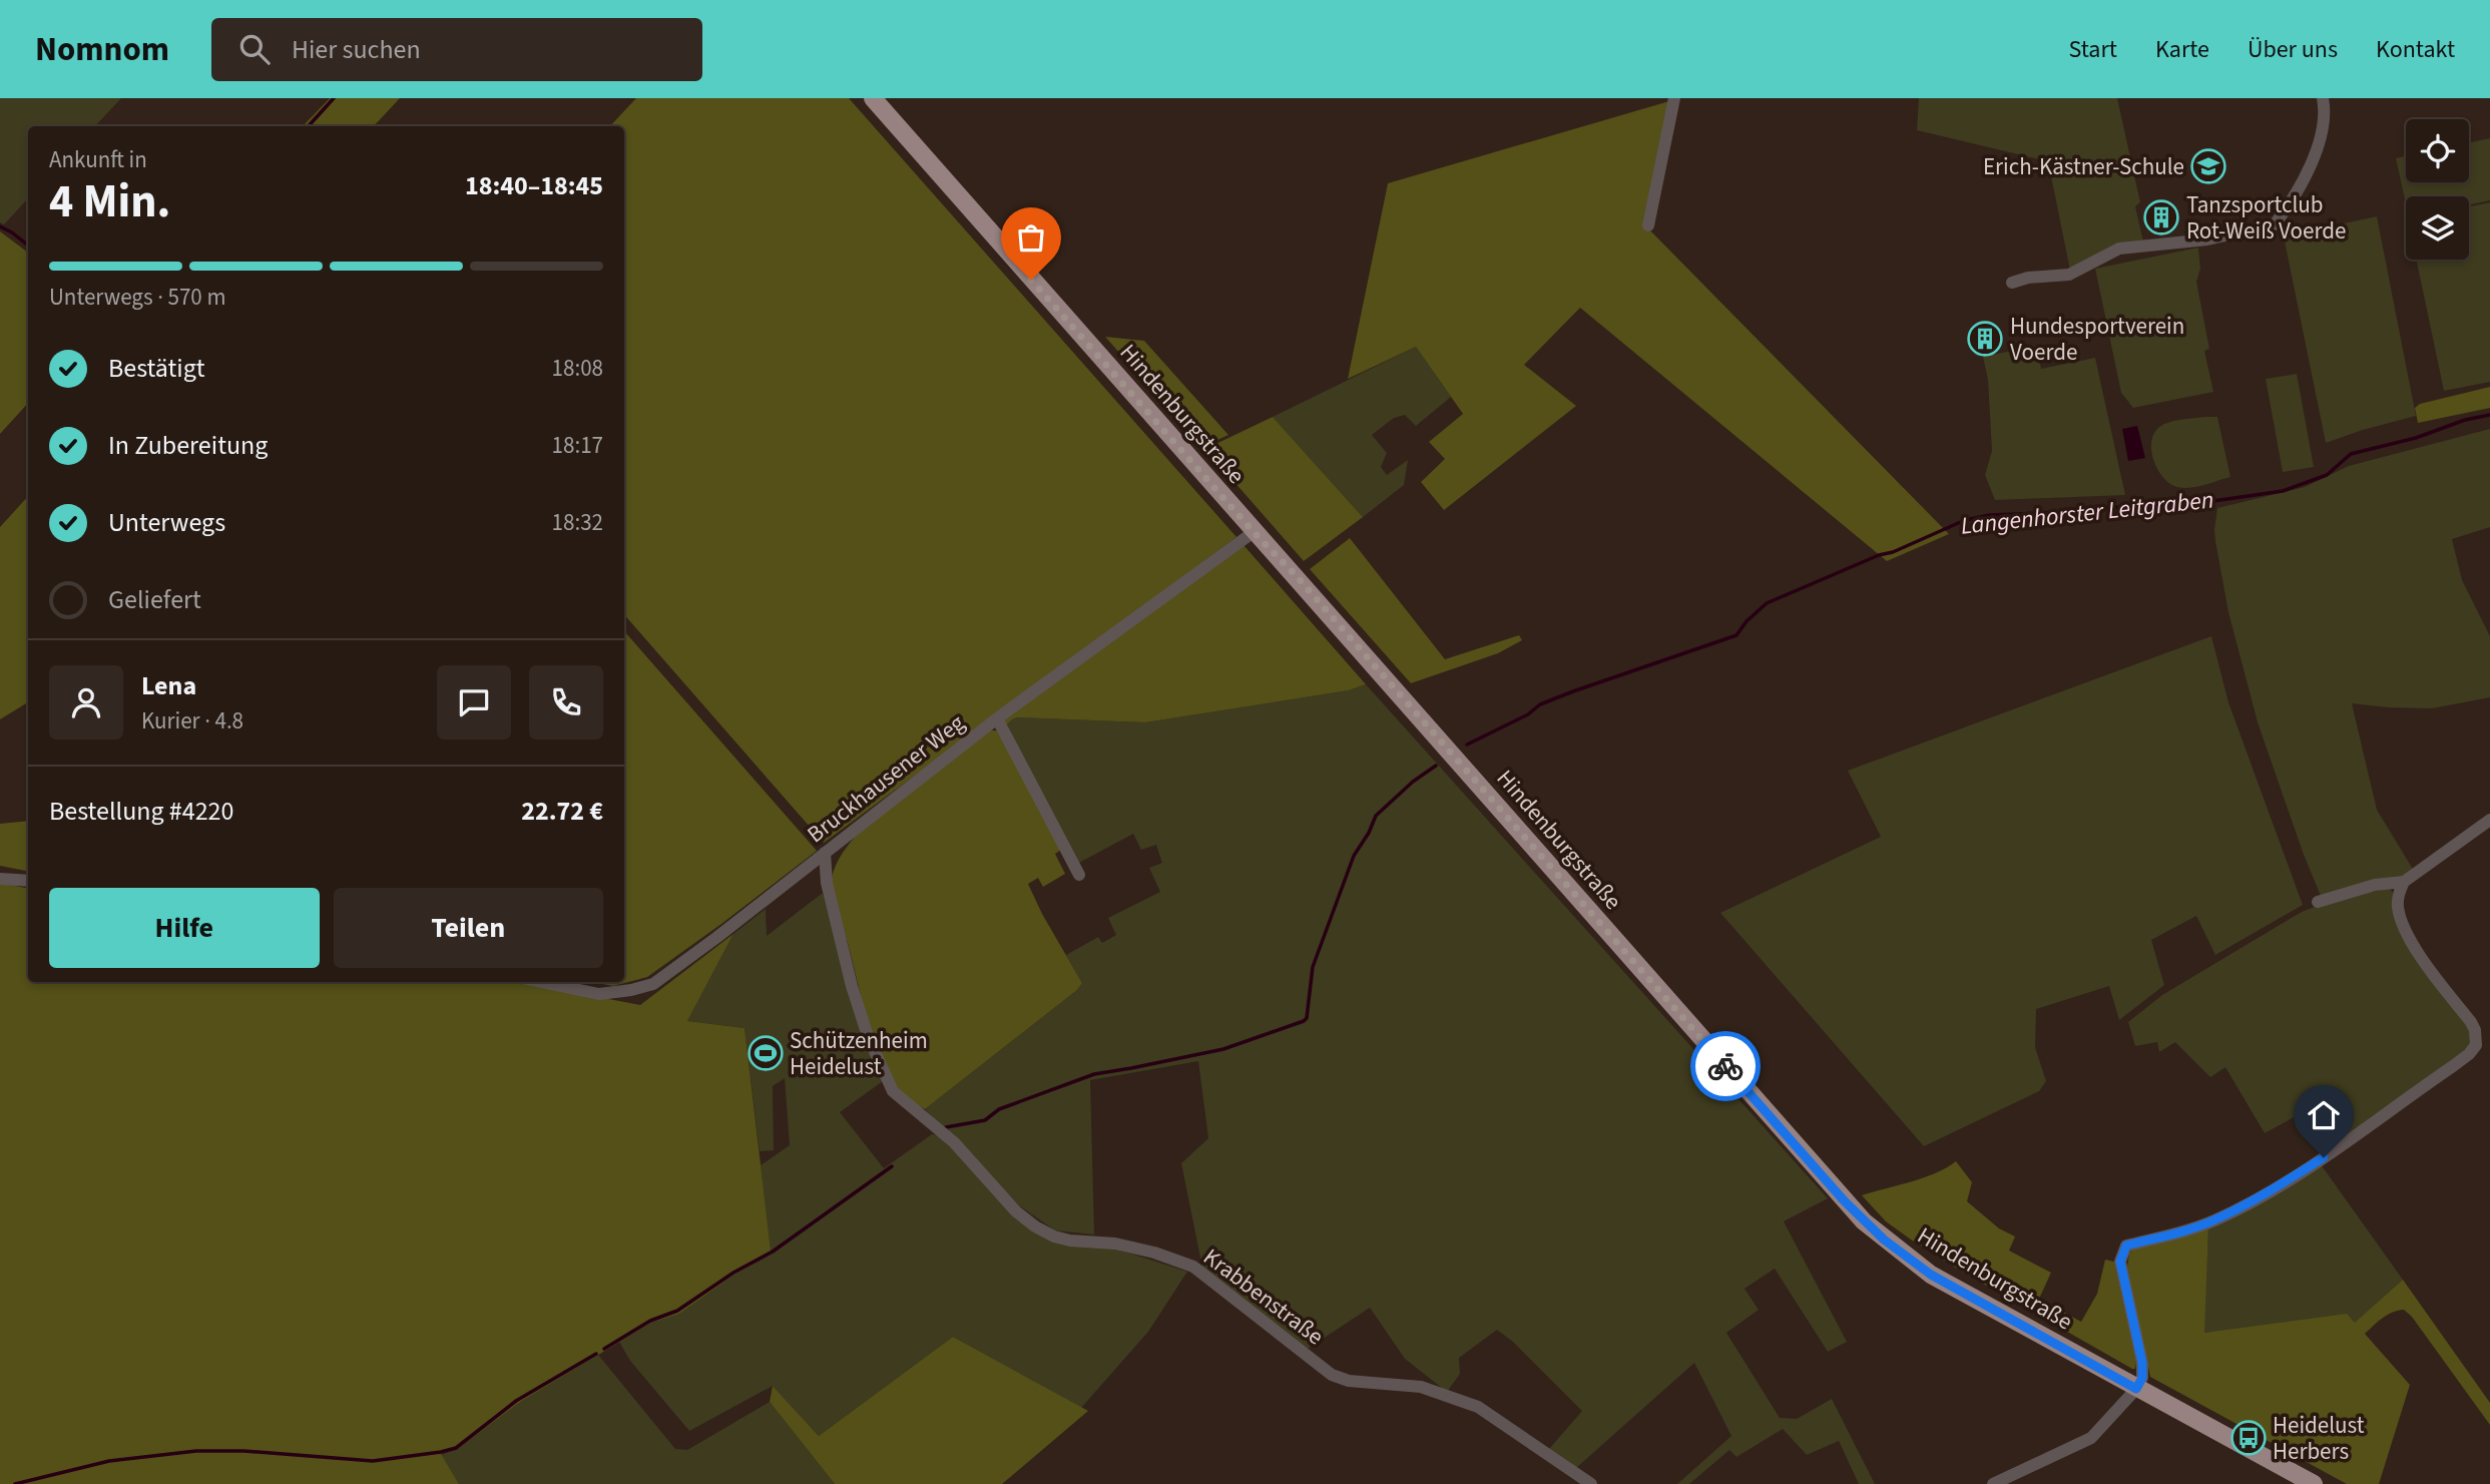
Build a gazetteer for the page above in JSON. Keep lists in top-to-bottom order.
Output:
{
  "streets": {
    "main road": ["Hindenburgstraße"],
    "street": ["Bruckhausener Weg", "Krabbenstraße"]
  },
  "crossings": [
    ["Hindenburgstraße", "Bruckhausener Weg"],
    ["Bruckhausener Weg", "Krabbenstraße"]
  ],
  "water": ["Langenhorster Leitgraben"],
  "places": {
    "school or university": ["Erich-Kästner-Schule"],
    "building": ["Tanzsportclub Rot-Weiß Voerde", "Hundesportverein Voerde"],
    "sports": ["Schützenheim Heidelust"],
    "bus stop": ["Heidelust Herbers"]
  },
  "page": {
    "header": "Nomnom",
    "search": "Hier suchen",
    "nav": [
      "Start",
      "Karte",
      "Über uns",
      "Kontakt"
    ],
    "heading": ["4 Min.", "Ankunft in", "18:40–18:45"],
    "panel": [
      "Lena",
      "Kurier · 4.8",
      "Bestellung #4220",
      "22.72 €"
    ],
    "bar": "Unterwegs · 570 m",
    "list": [
      ["Bestätigt", "18:08"],
      ["In Zubereitung", "18:17"],
      ["Unterwegs", "18:32"],
      "Geliefert"
    ],
    "buttons": ["Hilfe", "Teilen"]
  }
}
